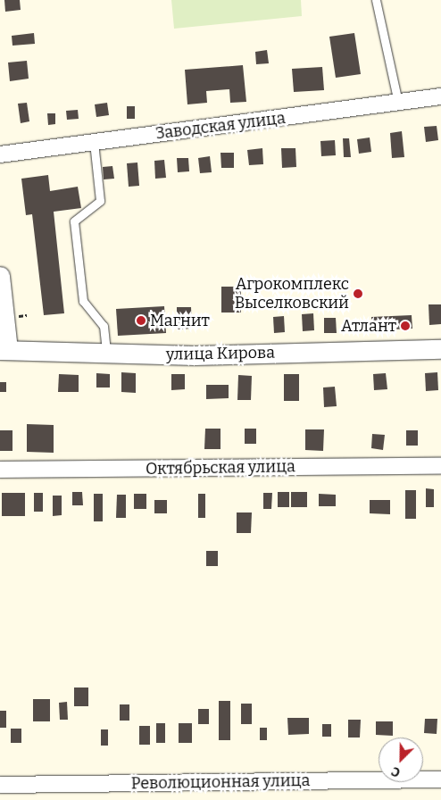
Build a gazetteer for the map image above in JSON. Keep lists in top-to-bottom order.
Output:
{
  "streets": {
    "street": [
      "Заводская улица",
      "улица Кирова",
      "Октябрьская улица",
      "Революционная улица"
    ]
  },
  "places": ["Агрокомплекс Выселковский", "Магнит", "Атлант"],
  "north": "bottom left"
}
